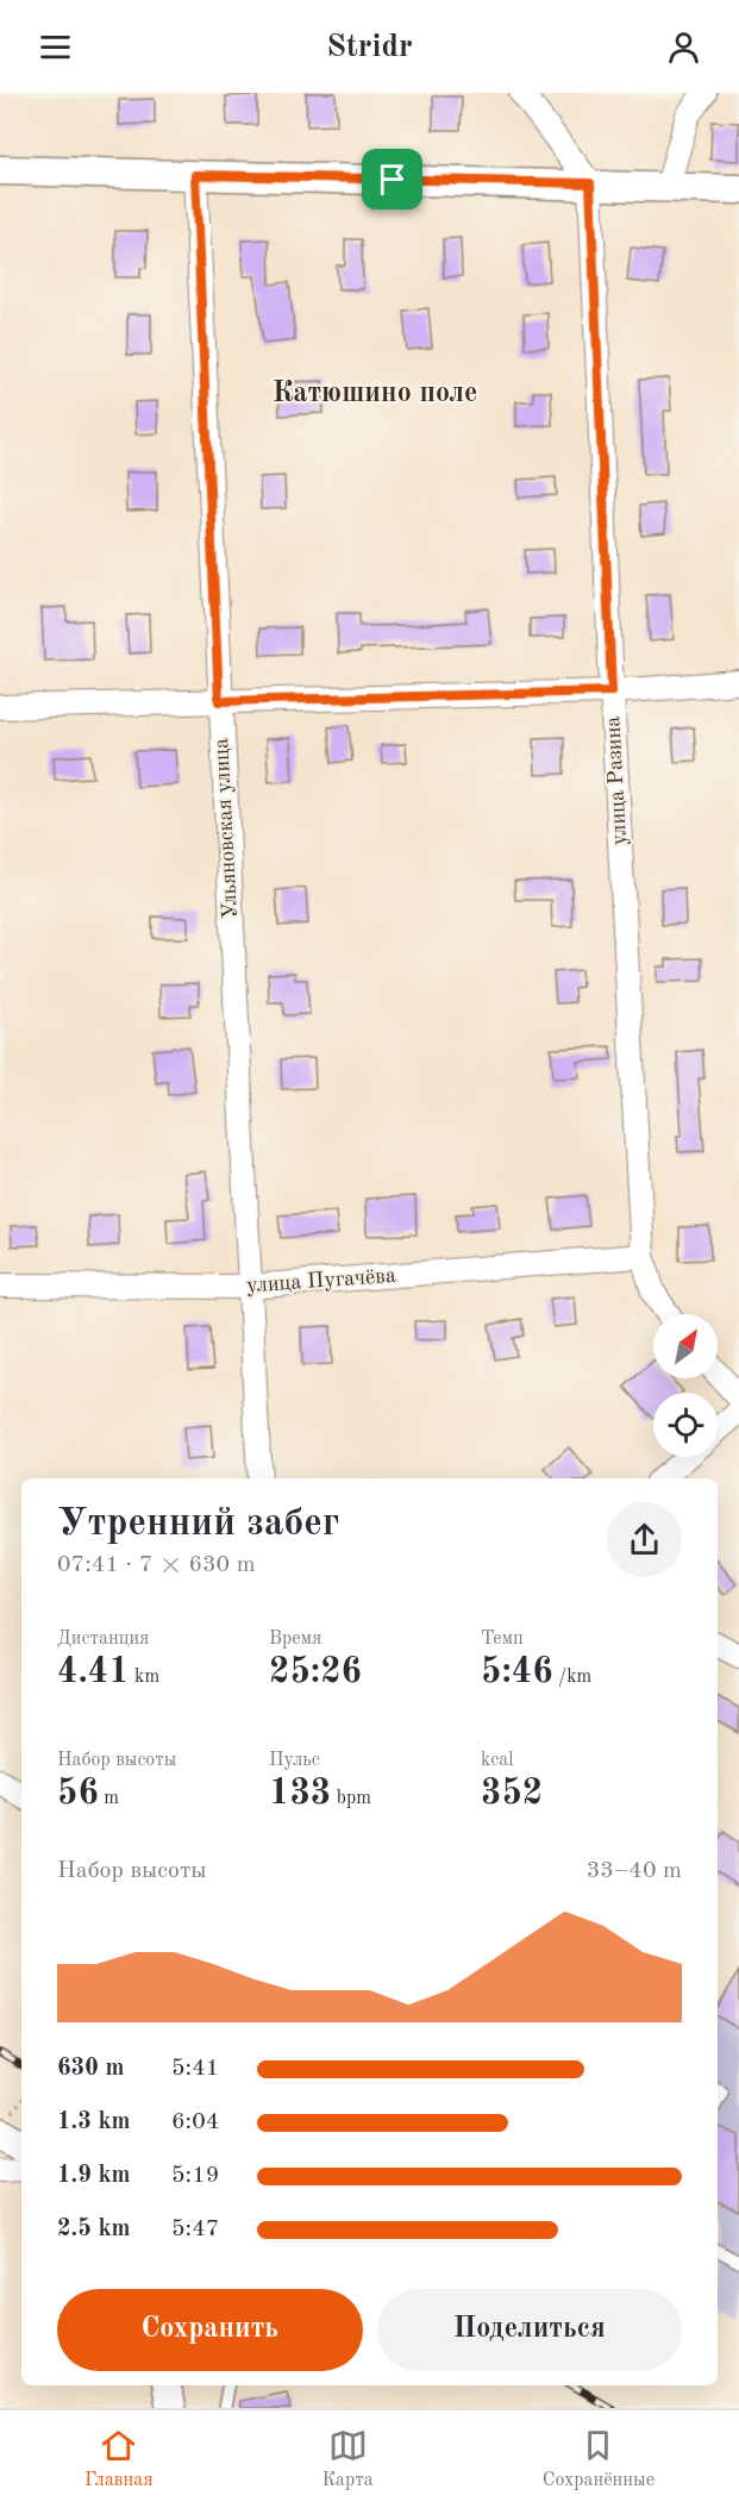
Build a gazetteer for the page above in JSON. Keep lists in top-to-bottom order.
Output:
{
  "streets": {
    "street": ["улица Разина", "Ульяновская улица", "улица Пугачёва"]
  },
  "crossings": [
    ["улица Разина", "улица Пугачёва"],
    ["Ульяновская улица", "улица Пугачёва"]
  ],
  "districts": ["Катюшино поле"],
  "north": "top right",
  "page": {
    "header": "Stridr",
    "heading": ["Утренний забег", "07:41 · 7 × 630 m"],
    "stats": [
      ["Дистанция", "4.41 km"],
      ["Время", "25:26"],
      ["Темп", "5:46 /km"],
      ["Набор высоты", "56 m"],
      ["Пульс", "133 bpm"],
      ["kcal", "352"]
    ],
    "chart": ["Набор высоты", "33–40 m"],
    "list": [
      {
        "name": "630 m",
        "note": "5:41"
      },
      {
        "name": "1.3 km",
        "note": "6:04"
      },
      {
        "name": "1.9 km",
        "note": "5:19"
      },
      {
        "name": "2.5 km",
        "note": "5:47"
      }
    ],
    "buttons": ["Сохранить", "Поделиться"],
    "tabs": ["Главная", "Карта", "Сохранённые"]
  }
}
